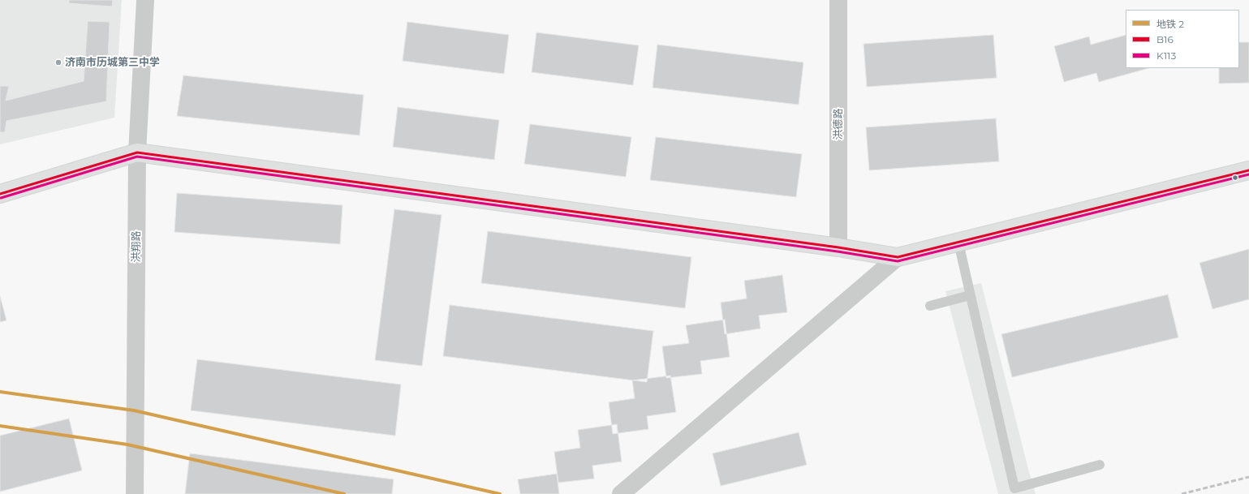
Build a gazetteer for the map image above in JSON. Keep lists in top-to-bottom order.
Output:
{
  "streets": {
    "street": ["洪德路", "洪翔路"]
  },
  "places": ["济南市历城第三中学"],
  "lines": ["transit line B16", "transit line K113", "metro line 2"],
  "legend": ["地铁 2", "B16", "K113"]
}
